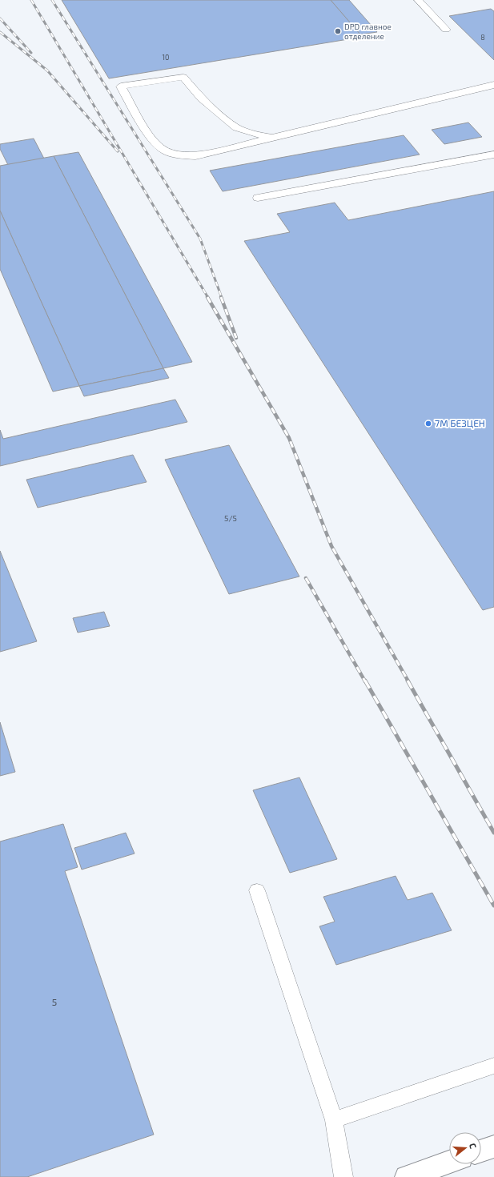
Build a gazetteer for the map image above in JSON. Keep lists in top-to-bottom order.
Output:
{
  "places": ["DPD главное отделение", "7М БЕЗЦЕН"],
  "house_numbers": [
    "8",
    "10",
    "5/5",
    "5"
  ],
  "north": "right"
}
